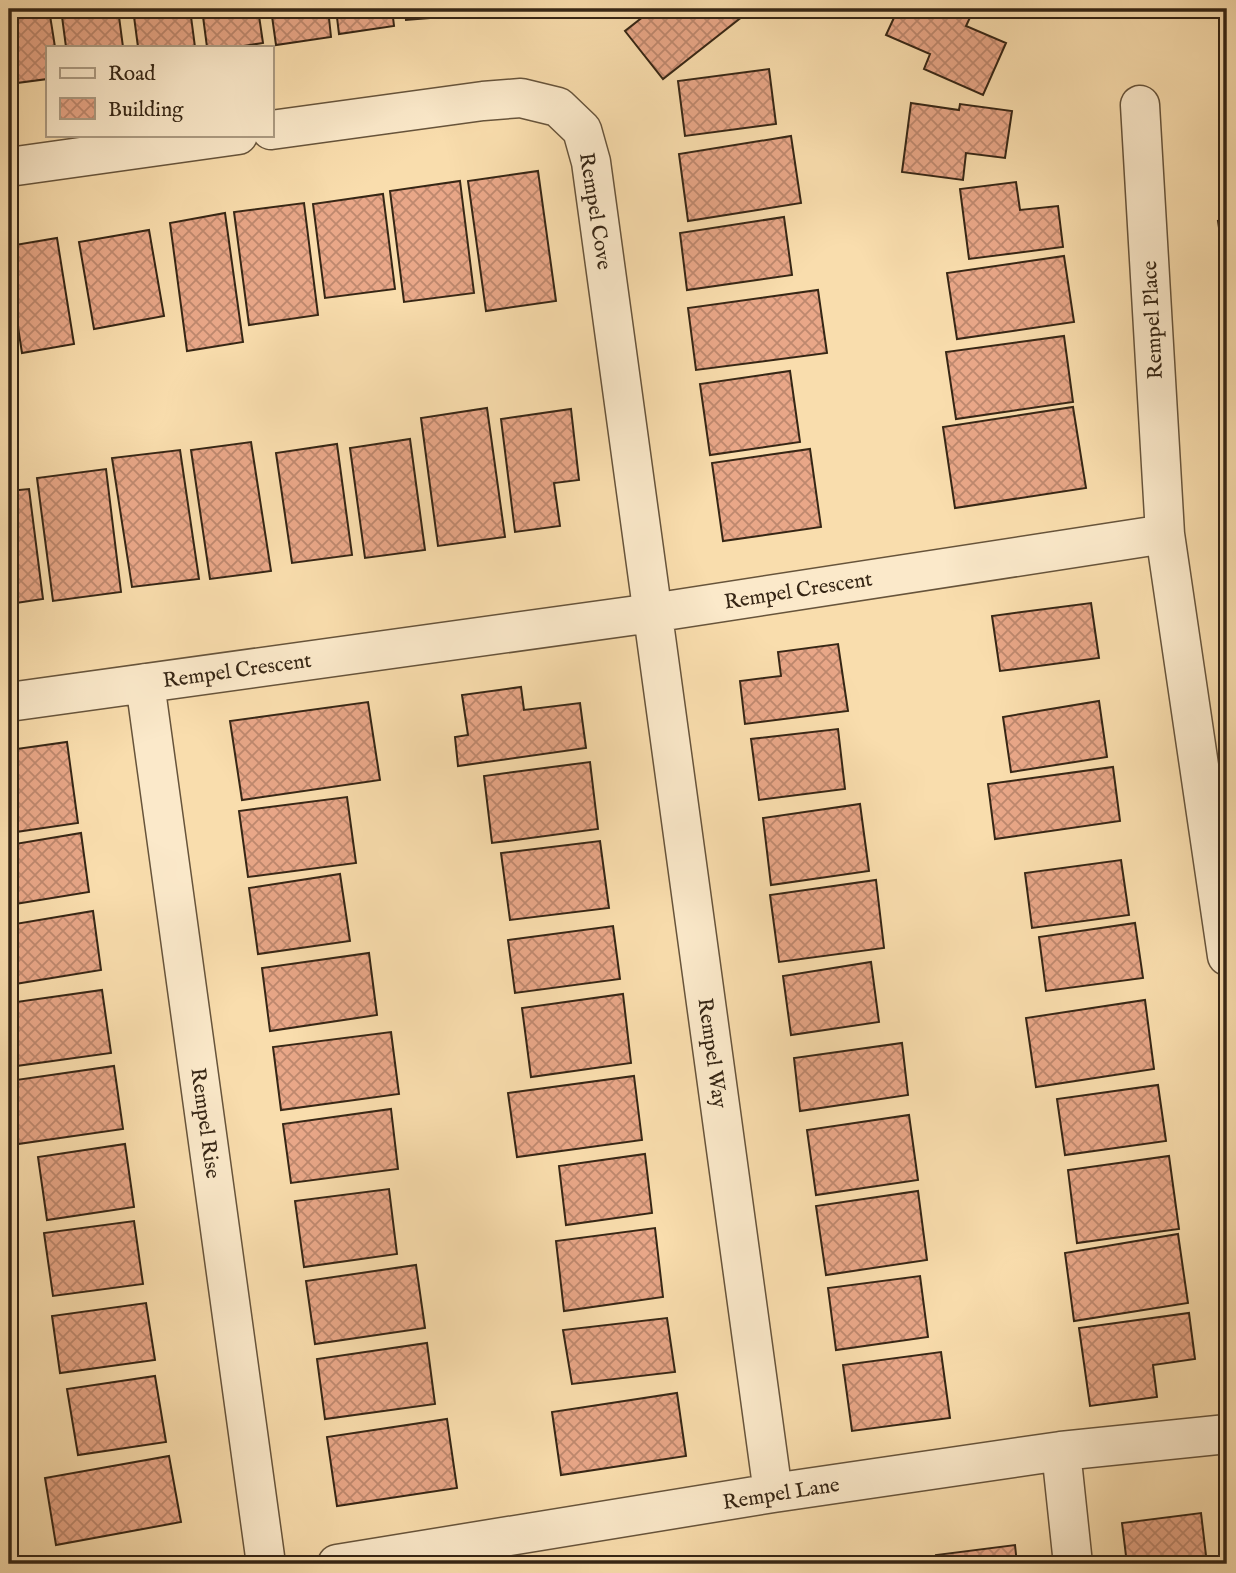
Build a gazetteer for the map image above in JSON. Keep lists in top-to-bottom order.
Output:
{
  "streets": {
    "street": [
      "Rempel Cove",
      "Rempel Place",
      "Rempel Crescent",
      "Rempel Way",
      "Rempel Rise",
      "Rempel Lane"
    ]
  },
  "crossings": [
    ["Rempel Cove", "Rempel Crescent"],
    ["Rempel Cove", "Rempel Way"],
    ["Rempel Place", "Rempel Crescent"],
    ["Rempel Crescent", "Rempel Way"],
    ["Rempel Crescent", "Rempel Rise"],
    ["Rempel Way", "Rempel Lane"]
  ],
  "legend": ["Road", "Building"]
}
